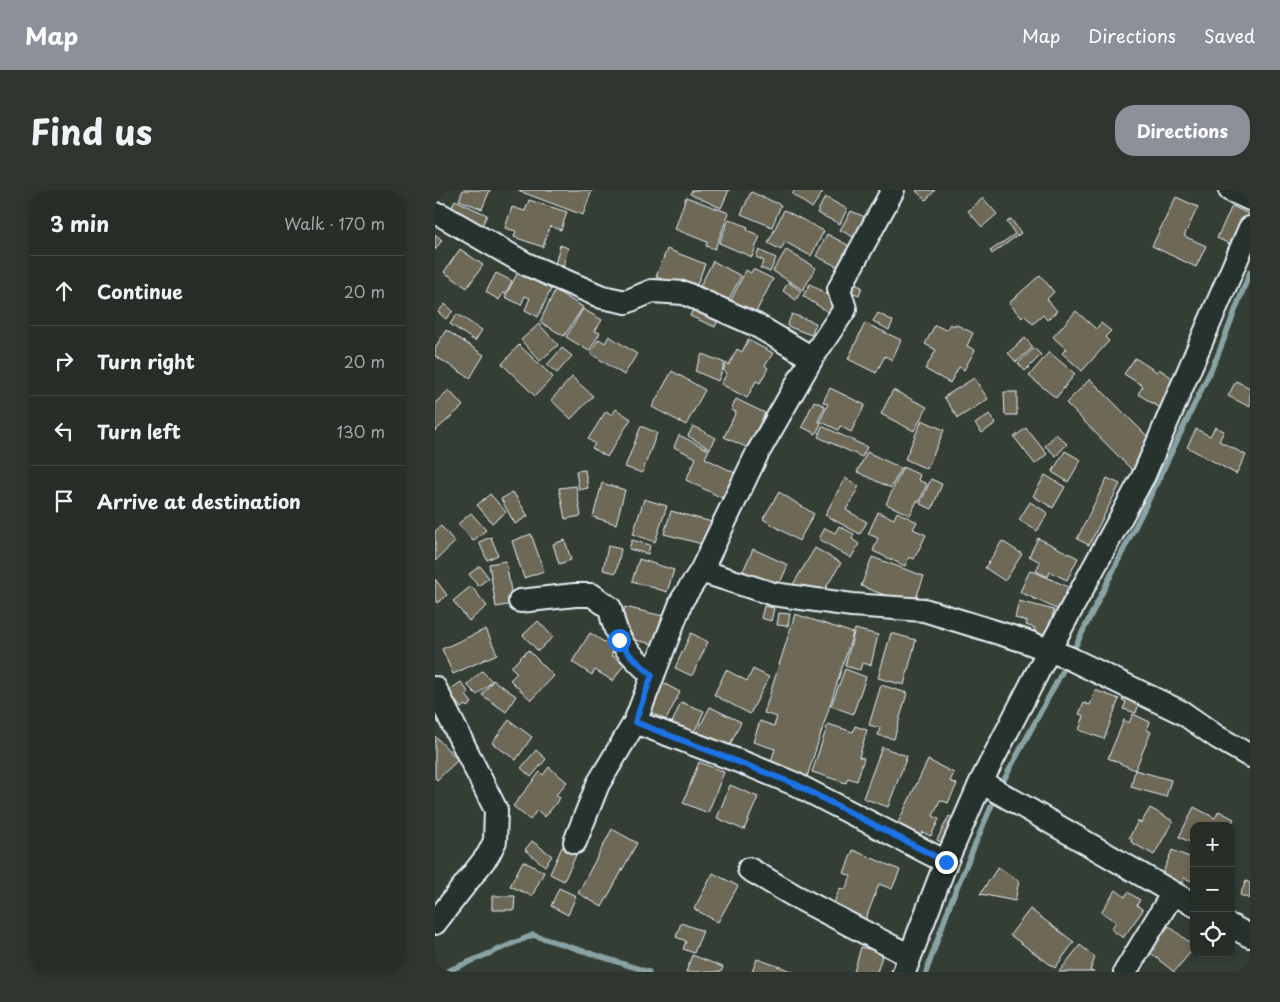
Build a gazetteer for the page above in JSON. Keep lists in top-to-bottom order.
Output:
{
  "page": {
    "header": "Map",
    "nav": ["Map", "Directions", "Saved"],
    "title": "Find us",
    "buttons": "Directions",
    "heading": ["3 min", "Walk · 170 m"],
    "list": [
      ["Continue", "20 m"],
      ["Turn right", "20 m"],
      ["Turn left", "130 m"],
      "Arrive at destination"
    ],
    "map_buttons": ["+", "−"]
  }
}
